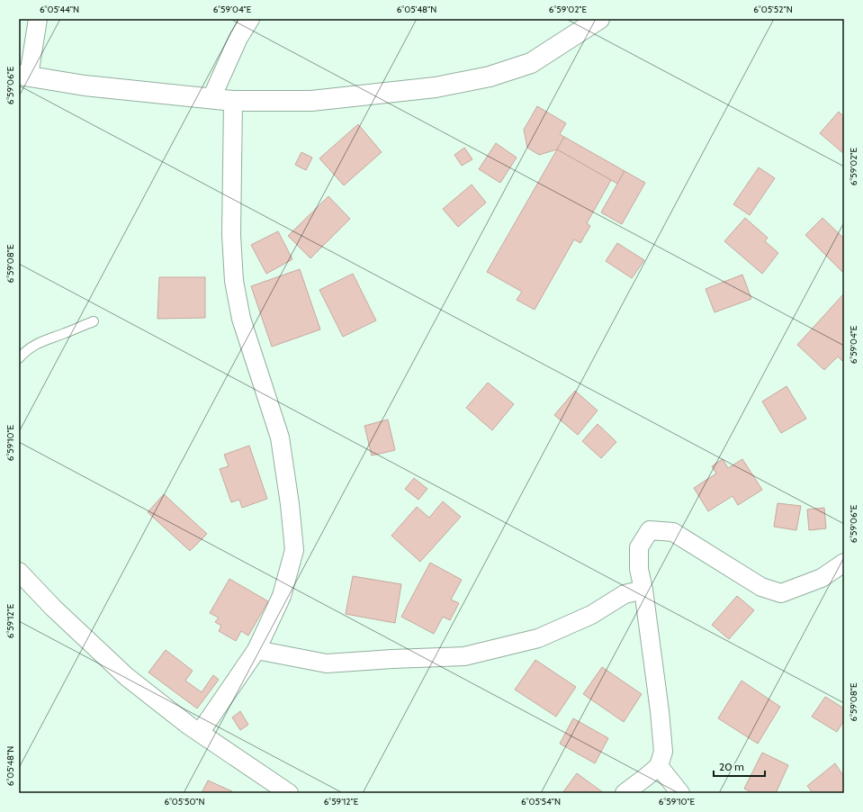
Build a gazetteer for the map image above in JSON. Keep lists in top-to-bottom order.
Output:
{
  "scale_bar": "20 m",
  "coordinates": [
    "6°05'44\"N",
    "6°59'04\"E",
    "6°05'48\"N",
    "6°59'02\"E",
    "6°05'52\"N",
    "6°59'06\"E",
    "6°59'08\"E",
    "6°59'10\"E",
    "6°59'12\"E",
    "6°05'50\"N",
    "6°05'54\"N"
  ]
}
